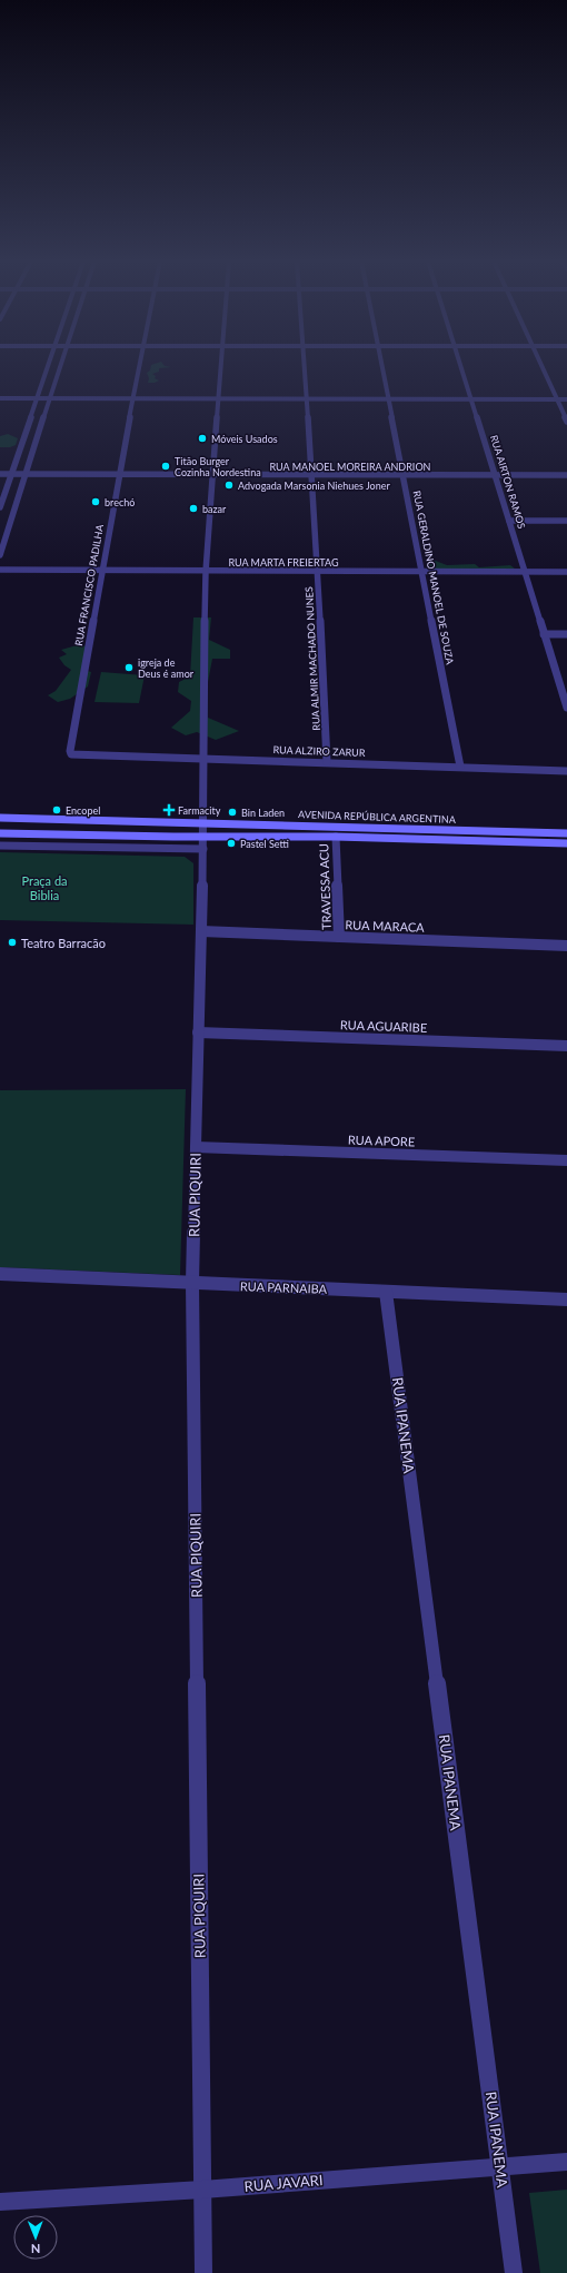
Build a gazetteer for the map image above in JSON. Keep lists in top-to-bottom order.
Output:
{
  "streets": {
    "main road": ["AVENIDA REPÚBLICA ARGENTINA"],
    "street": [
      "RUA MANOEL MOREIRA ANDRION",
      "RUA AIRTON RAMOS",
      "RUA MARTA FREIERTAG",
      "RUA GERALDINO MANOEL DE SOUZA",
      "RUA FRANCISCO PADILHA",
      "RUA ALMIR MACHADO NUNES",
      "RUA ALZIRO ZARUR",
      "TRAVESSA ACU",
      "RUA MARACA",
      "RUA AGUARIBE",
      "RUA APORE",
      "RUA PIQUIRI",
      "RUA PARNAIBA",
      "RUA IPANEMA",
      "RUA JAVARI"
    ]
  },
  "crossings": [
    ["RUA MANOEL MOREIRA ANDRION", "RUA AIRTON RAMOS"],
    ["RUA MANOEL MOREIRA ANDRION", "RUA GERALDINO MANOEL DE SOUZA"],
    ["RUA MANOEL MOREIRA ANDRION", "RUA FRANCISCO PADILHA"],
    ["RUA MANOEL MOREIRA ANDRION", "RUA ALMIR MACHADO NUNES"],
    ["RUA MANOEL MOREIRA ANDRION", "RUA PIQUIRI"],
    ["RUA AIRTON RAMOS", "RUA MARTA FREIERTAG"],
    ["RUA MARTA FREIERTAG", "RUA GERALDINO MANOEL DE SOUZA"],
    ["RUA MARTA FREIERTAG", "RUA FRANCISCO PADILHA"],
    ["RUA MARTA FREIERTAG", "RUA ALMIR MACHADO NUNES"],
    ["RUA MARTA FREIERTAG", "RUA PIQUIRI"],
    ["RUA GERALDINO MANOEL DE SOUZA", "RUA ALZIRO ZARUR"],
    ["RUA FRANCISCO PADILHA", "RUA ALZIRO ZARUR"],
    ["RUA ALMIR MACHADO NUNES", "RUA ALZIRO ZARUR"],
    ["RUA ALZIRO ZARUR", "RUA PIQUIRI"],
    ["AVENIDA REPÚBLICA ARGENTINA", "TRAVESSA ACU"],
    ["AVENIDA REPÚBLICA ARGENTINA", "RUA PIQUIRI"],
    ["TRAVESSA ACU", "RUA MARACA"],
    ["RUA MARACA", "RUA PIQUIRI"],
    ["RUA AGUARIBE", "RUA PIQUIRI"],
    ["RUA APORE", "RUA PIQUIRI"],
    ["RUA PIQUIRI", "RUA PARNAIBA"],
    ["RUA PIQUIRI", "RUA JAVARI"],
    ["RUA PARNAIBA", "RUA IPANEMA"],
    ["RUA IPANEMA", "RUA JAVARI"]
  ],
  "parks": ["Praça da Biblia"],
  "places": {
    "other": [
      "Móveis Usados",
      "Titão Burger Cozinha Nordestina",
      "Advogada Marsonia Niehues Joner",
      "brechó",
      "bazar",
      "igreja de Deus é amor",
      "Encopel",
      "Bin Laden",
      "Pastel Setti",
      "Teatro Barracão"
    ],
    "health": ["Farmacity"]
  },
  "north": "bottom"
}
